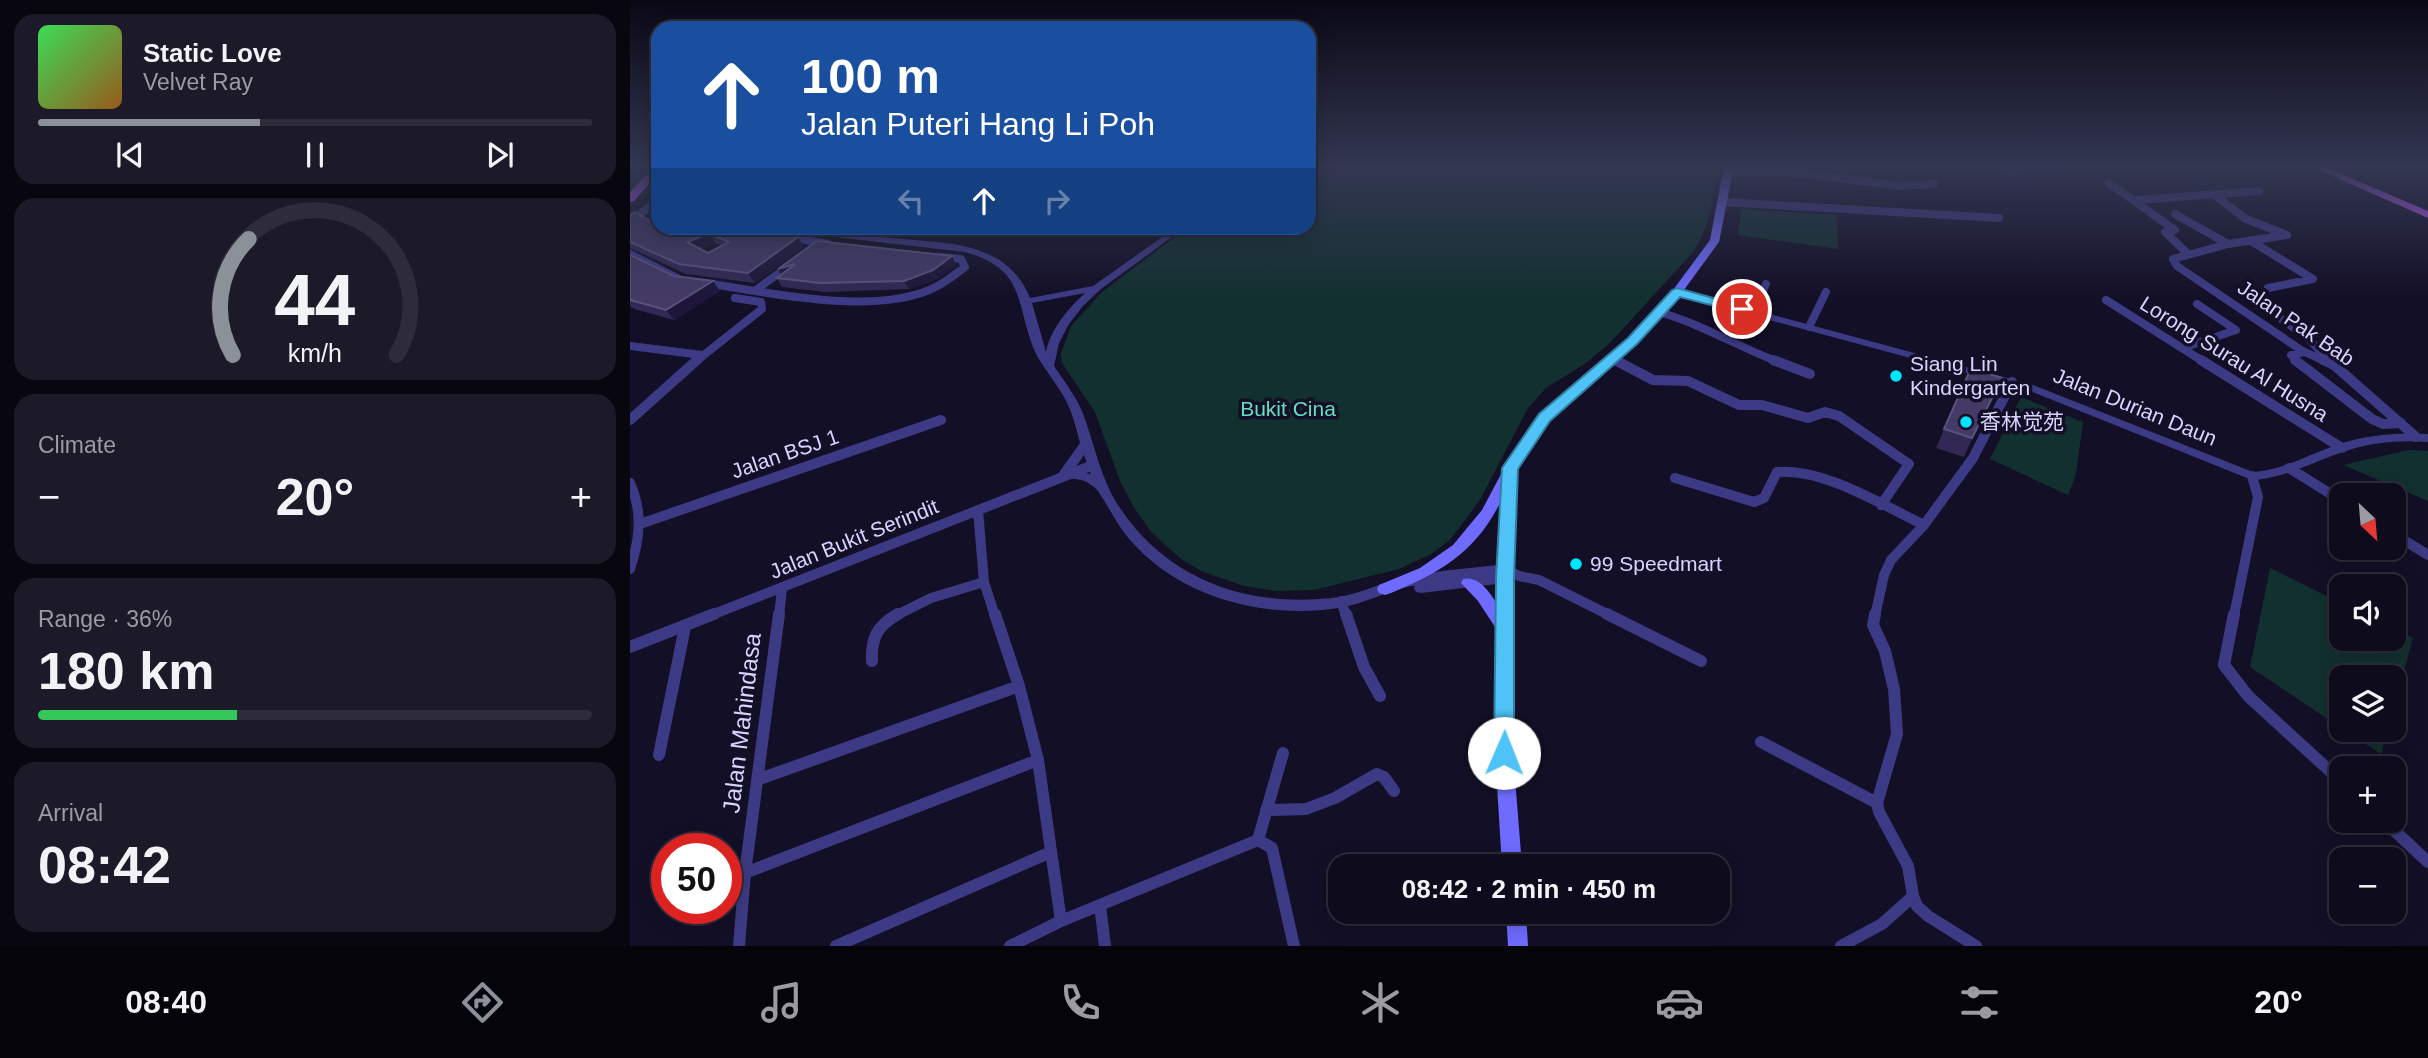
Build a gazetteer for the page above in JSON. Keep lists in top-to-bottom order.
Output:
{
  "streets": {
    "street": [
      "Jalan Pak Bab",
      "Lorong Surau Al Husna",
      "Jalan Durian Daun",
      "Jalan BSJ 1",
      "Jalan Bukit Serindit",
      "Jalan Mahindasa"
    ]
  },
  "crossings": [
    ["Jalan Bukit Serindit", "Jalan Mahindasa"]
  ],
  "parks": ["Bukit Cina"],
  "places": ["Siang Lin Kindergarten", "香林觉苑", "99 Speedmart"],
  "north": "bottom right",
  "page": {
    "turn": ["100 m", "Jalan Puteri Hang Li Poh"],
    "song": ["Static Love", "Velvet Ray"],
    "tile": [
      "Climate",
      ["Range · 36%", "180 km"],
      ["Arrival", "08:42"]
    ],
    "heat": ["−", "20°", "+"],
    "map_buttons": ["+", "−"],
    "limit": "50",
    "trip": "08:42 · 2 min · 450 m",
    "tabs": ["08:40", "20°"],
    "gauge": ["44", "km/h"]
  }
}
